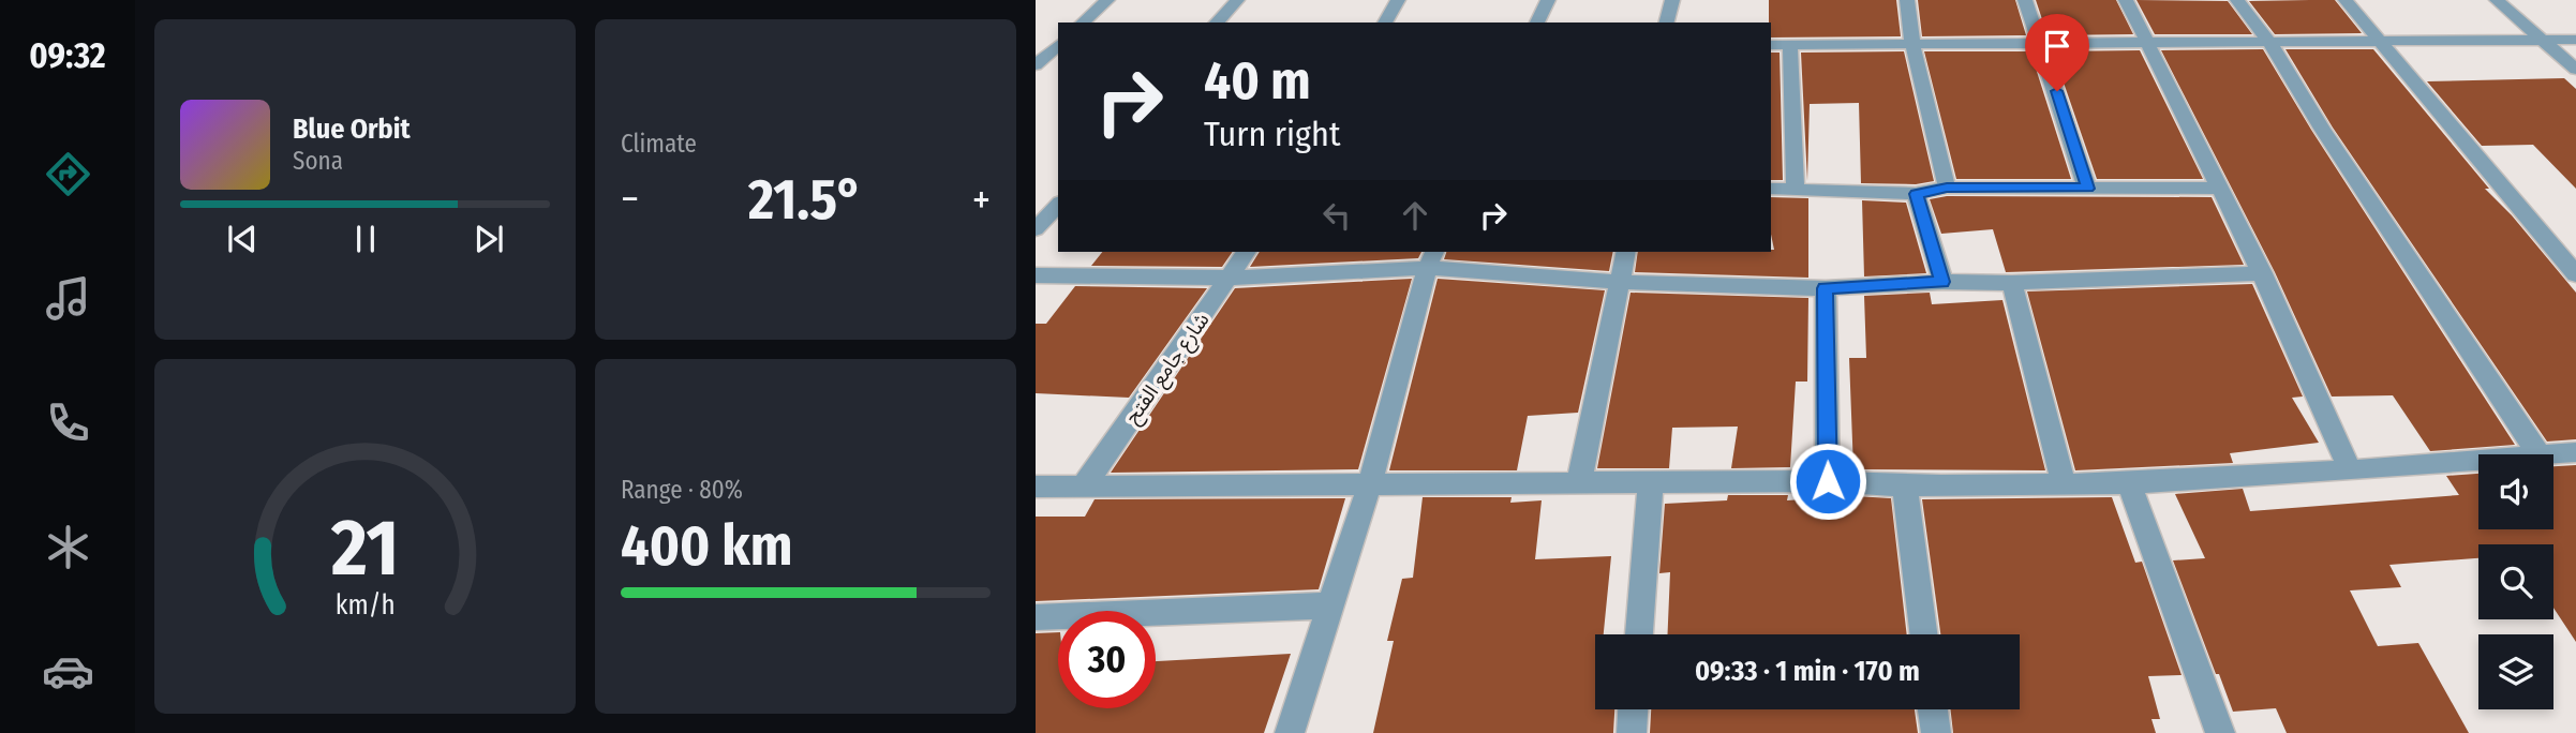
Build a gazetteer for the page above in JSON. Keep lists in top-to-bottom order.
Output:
{
  "streets": {
    "street": ["شارع جامع الفتح"]
  },
  "page": {
    "tabs": "09:32",
    "tile": [
      "Climate",
      ["Range · 80%", "400 km"]
    ],
    "turn": ["40 m", "Turn right"],
    "song": ["Blue Orbit", "Sona"],
    "heat": ["−", "21.5°", "+"],
    "limit": "30",
    "trip": "09:33 · 1 min · 170 m",
    "gauge": ["21", "km/h"]
  }
}
